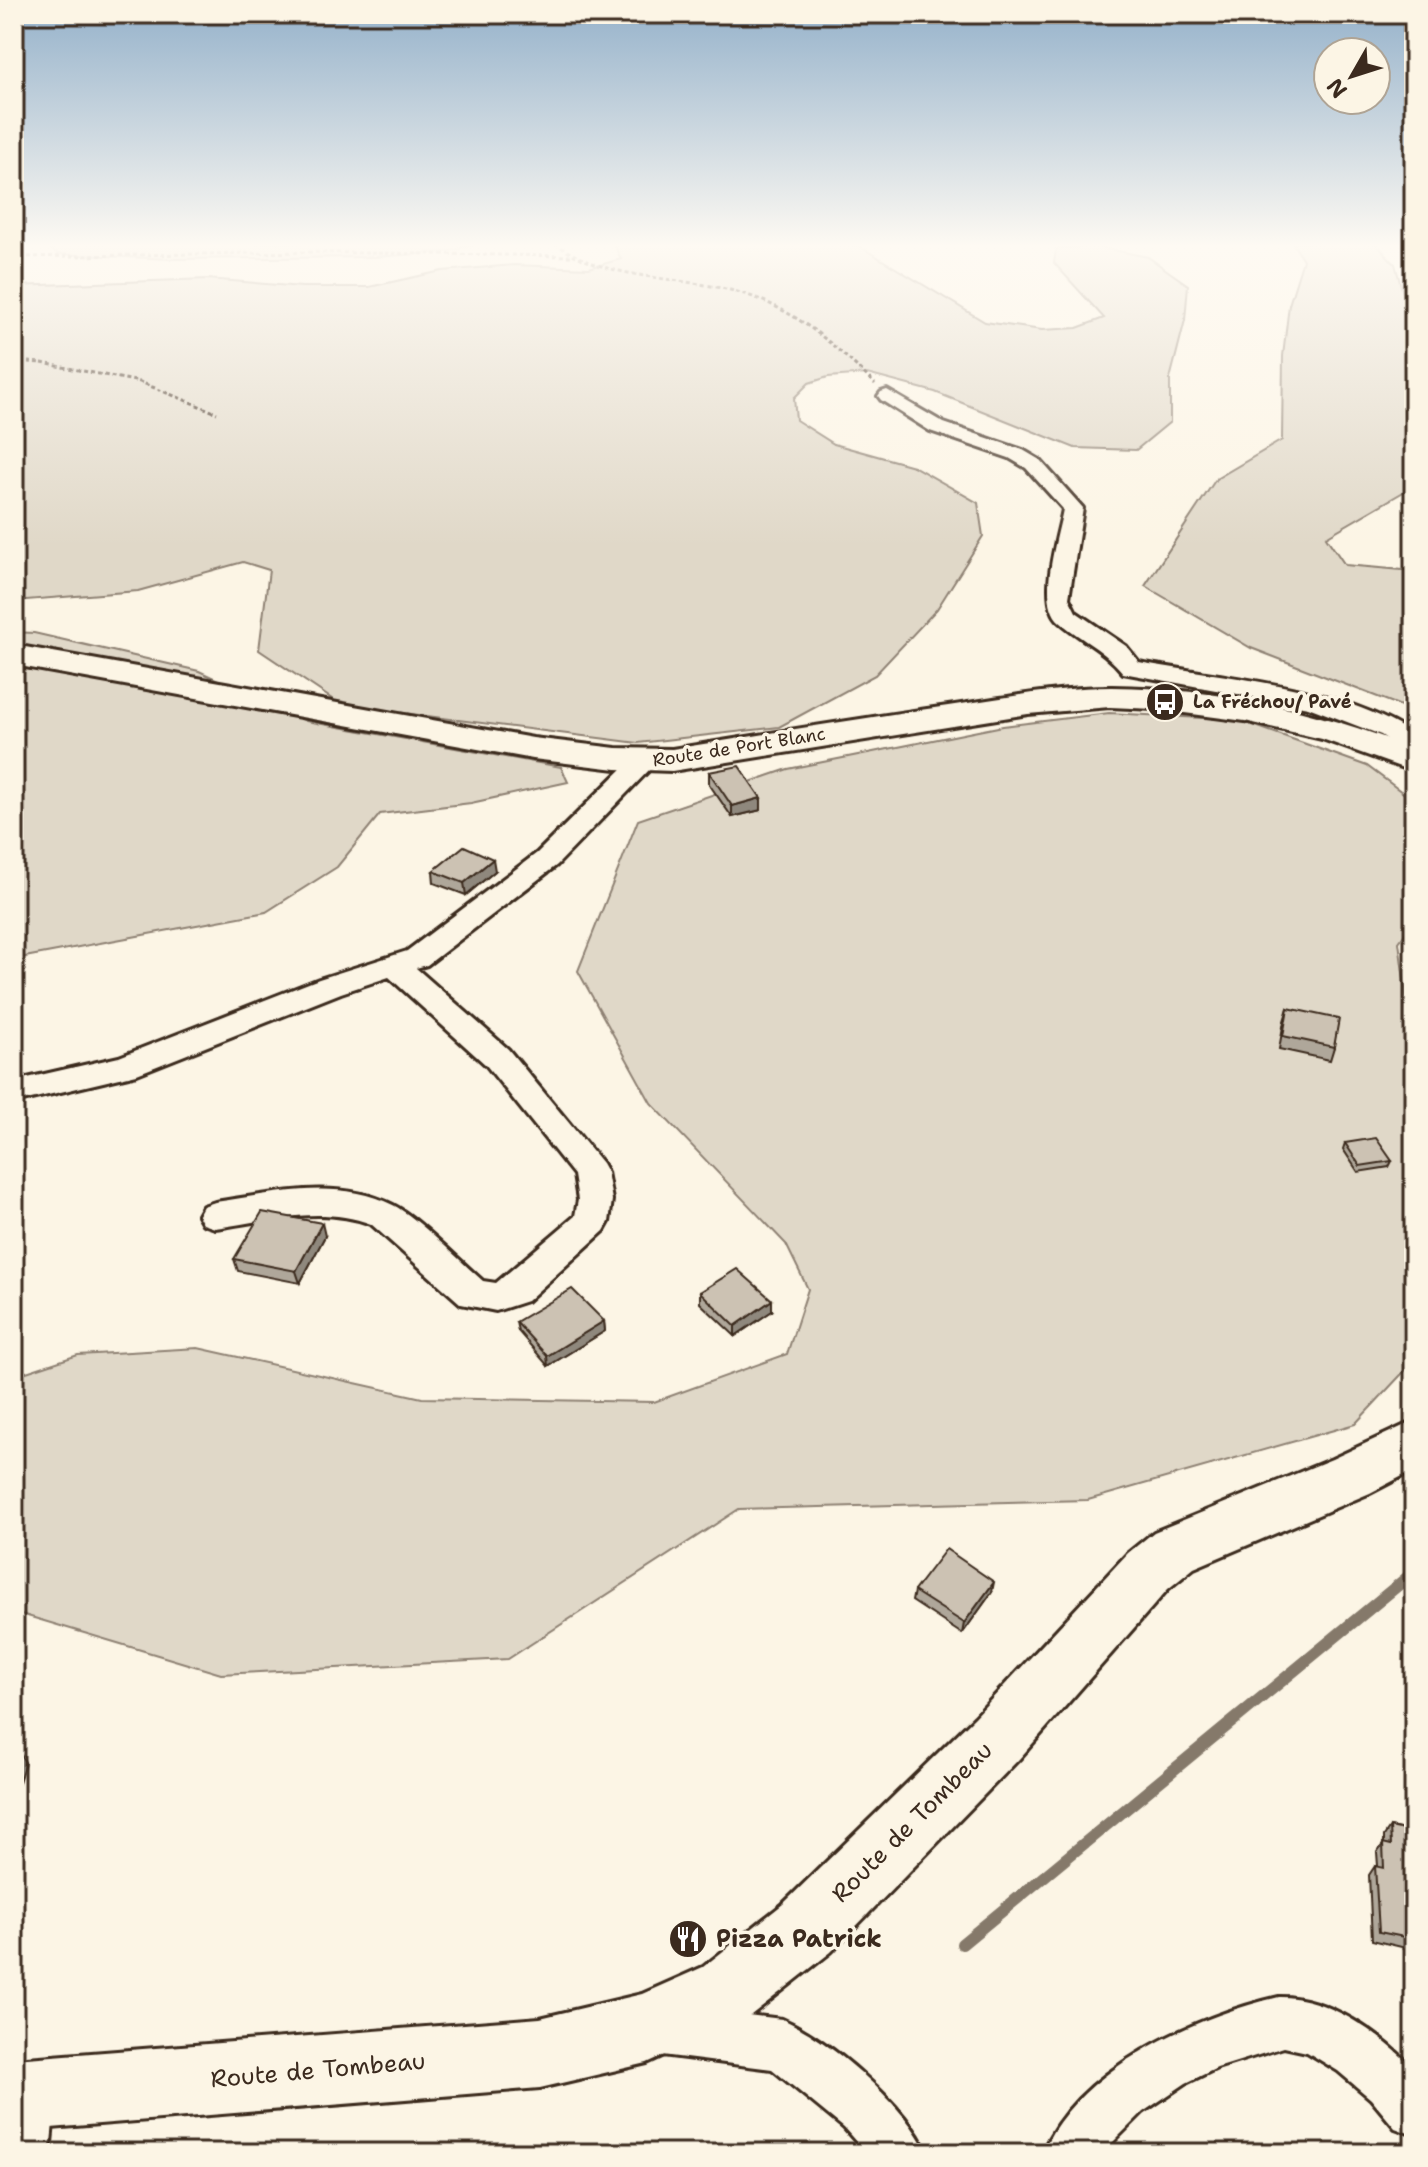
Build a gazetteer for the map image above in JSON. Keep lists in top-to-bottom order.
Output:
{
  "streets": {
    "street": ["Route de Port Blanc", "Route de Tombeau"]
  },
  "places": {
    "bus stop": ["La Fréchou/ Pavé"],
    "restaurant": ["Pizza Patrick"]
  },
  "north": "bottom left"
}
